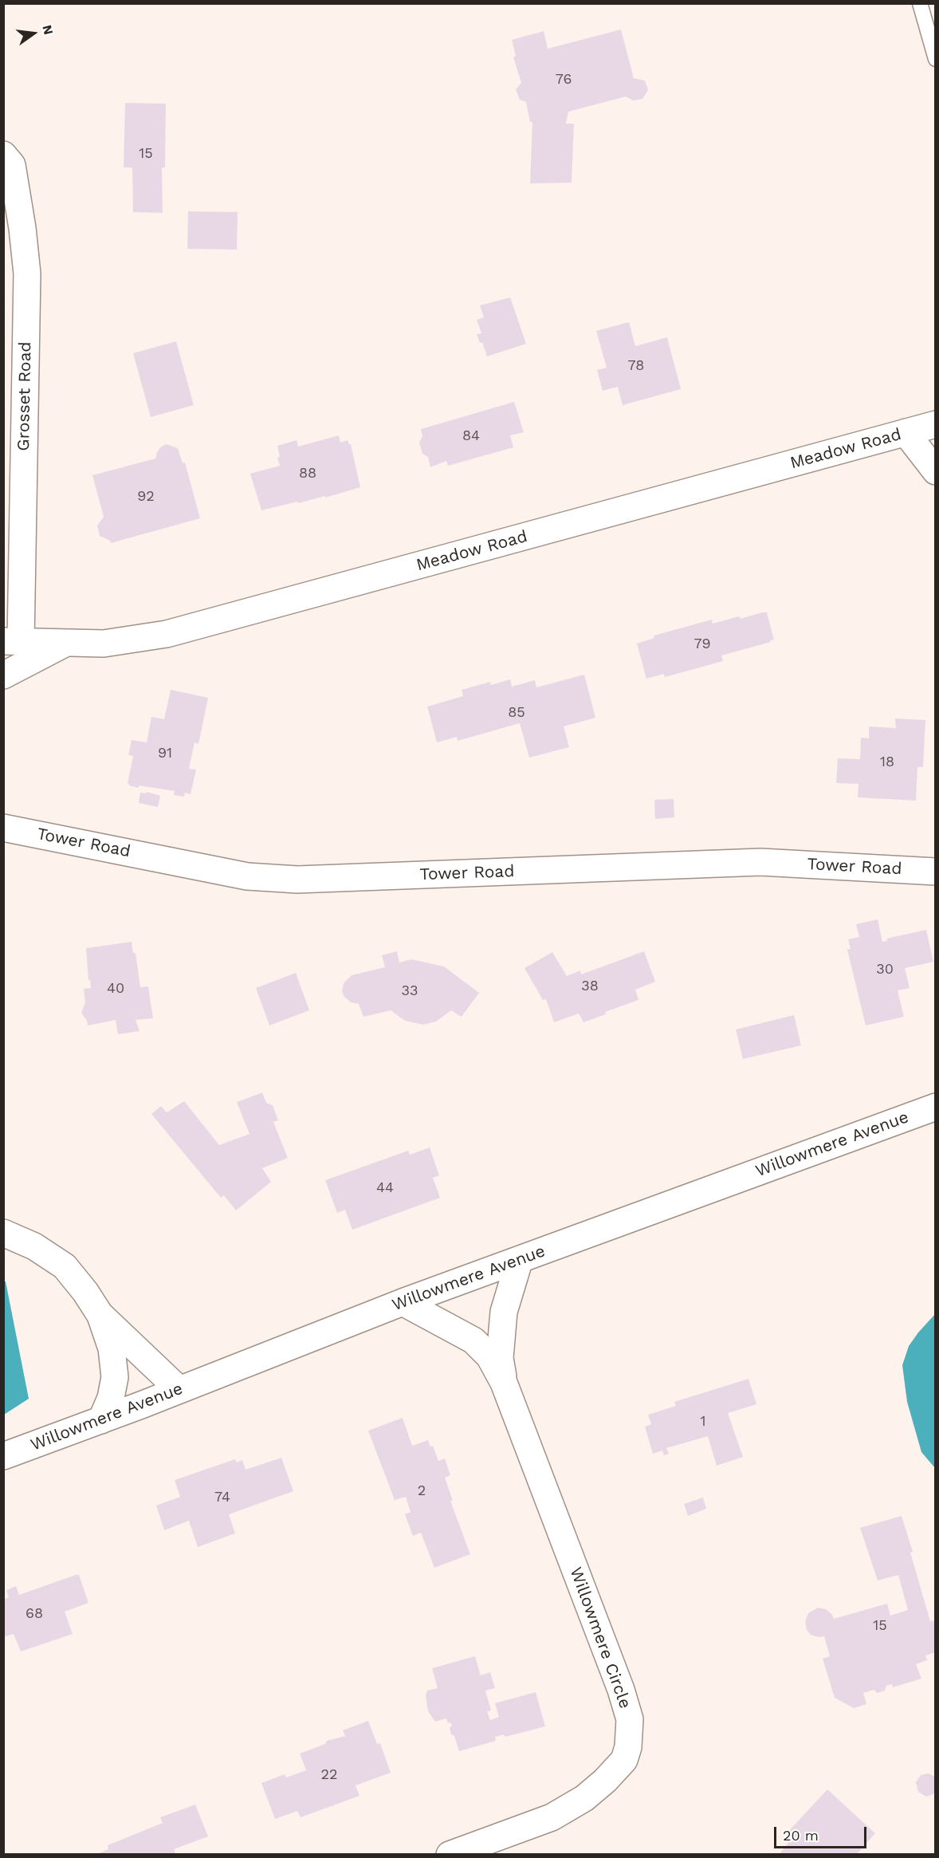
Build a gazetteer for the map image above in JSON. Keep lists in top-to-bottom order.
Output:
{
  "streets": {
    "street": [
      "Grosset Road",
      "Meadow Road",
      "Tower Road",
      "Willowmere Avenue",
      "Willowmere Circle"
    ]
  },
  "crossings": [
    ["Grosset Road", "Meadow Road"],
    ["Willowmere Avenue", "Willowmere Circle"]
  ],
  "house_numbers": [
    "76",
    "15",
    "78",
    "84",
    "88",
    "92",
    "79",
    "85",
    "91",
    "18",
    "30",
    "38",
    "40",
    "33",
    "44",
    "1",
    "2",
    "74",
    "68",
    "15",
    "22"
  ],
  "scale_bar": "20 m",
  "north": "right"
}
